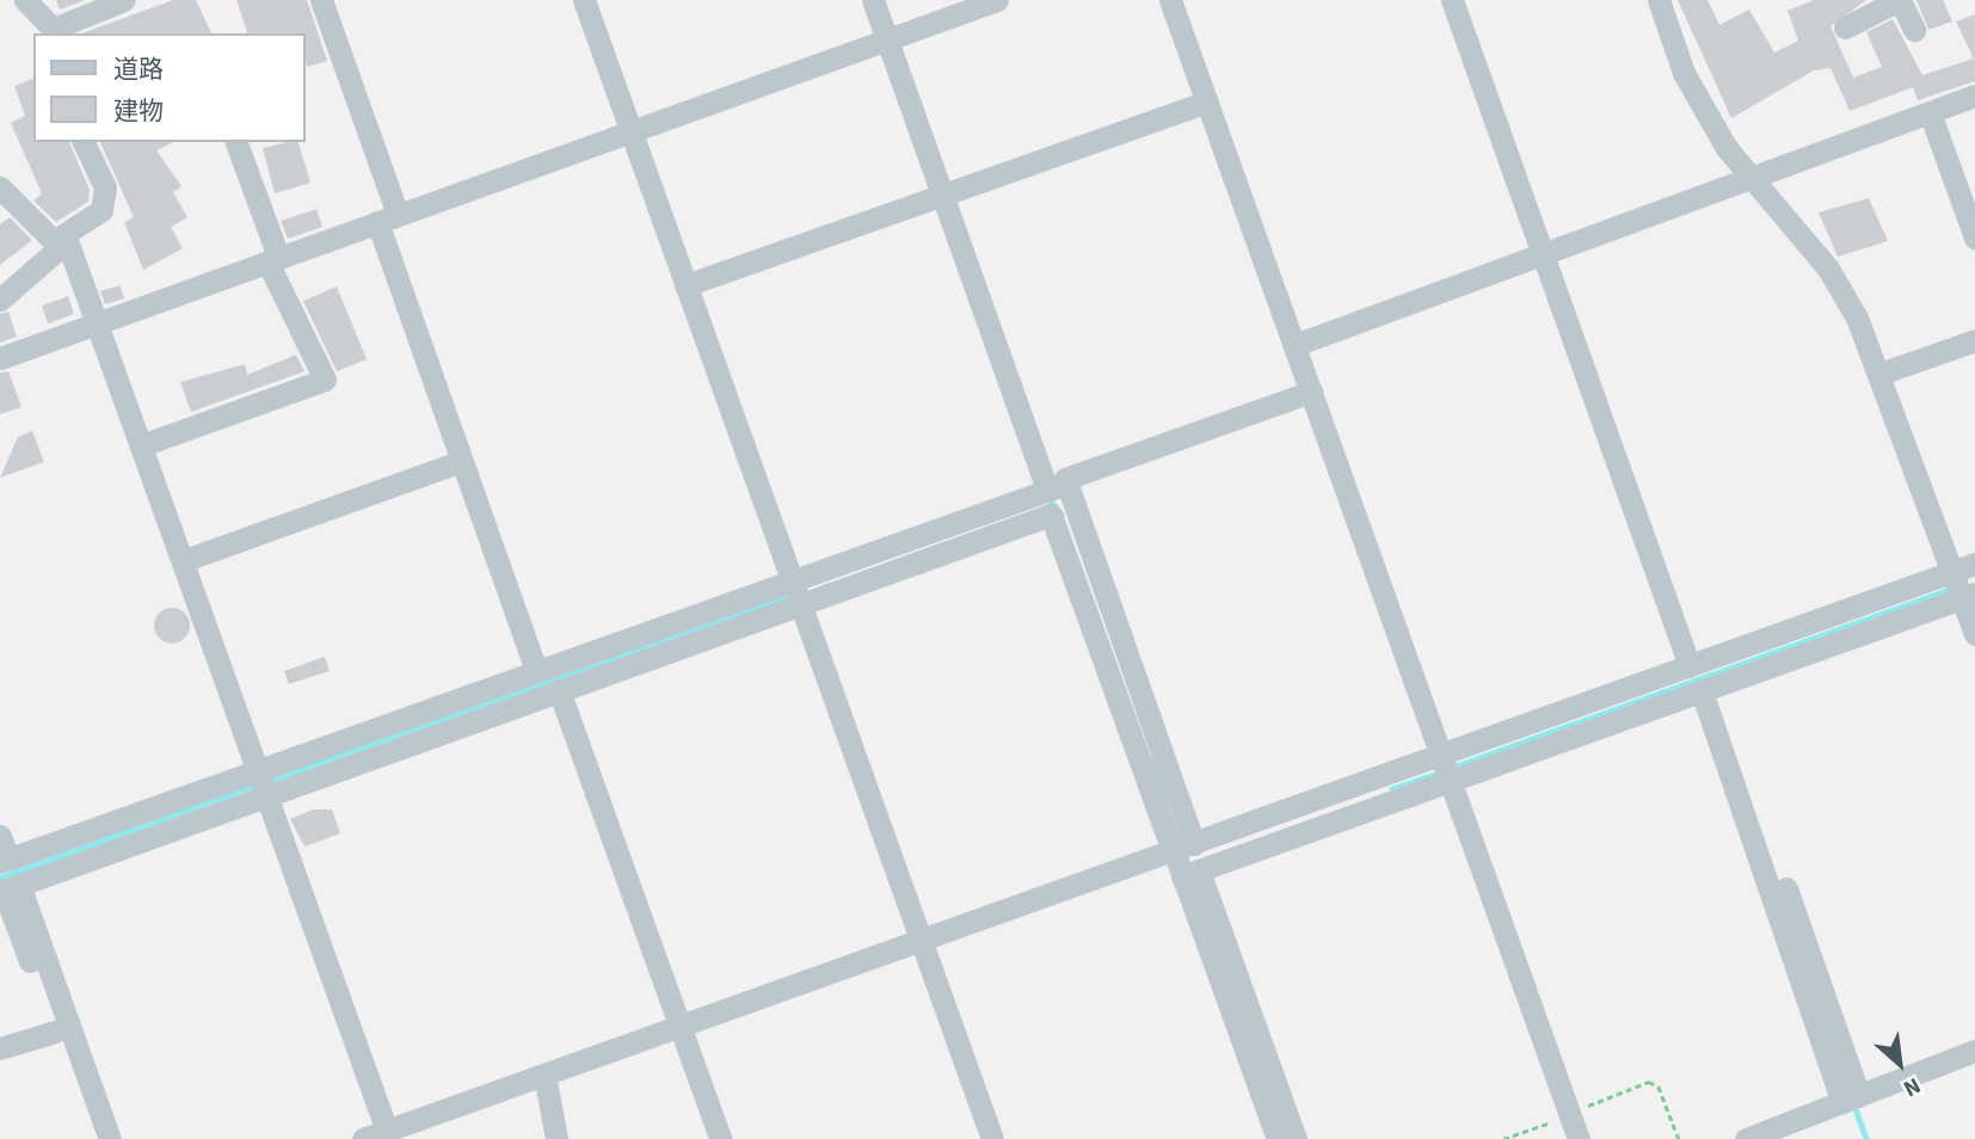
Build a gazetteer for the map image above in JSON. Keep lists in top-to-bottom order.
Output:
{
  "legend": ["道路", "建物"],
  "north": "bottom right"
}
